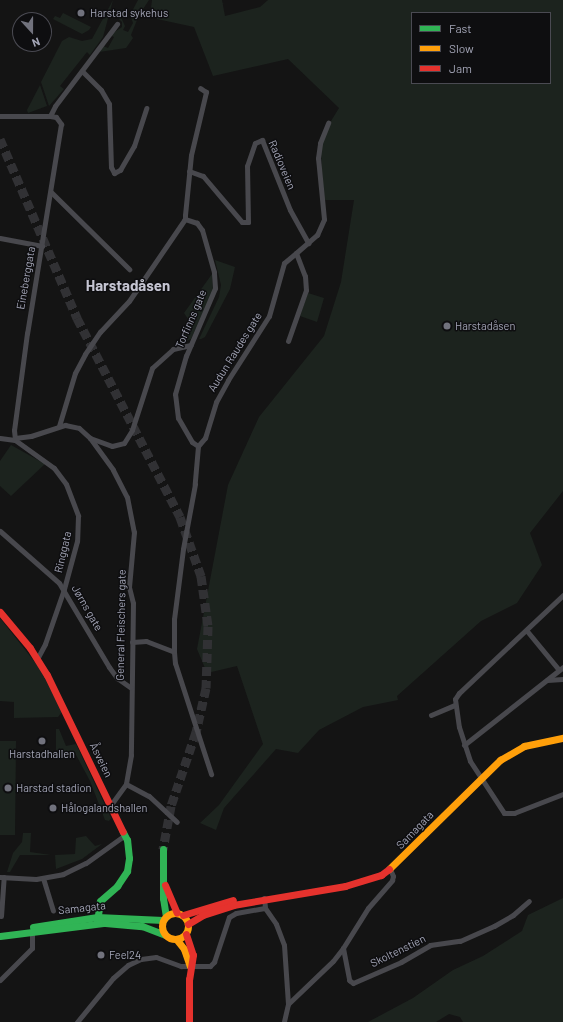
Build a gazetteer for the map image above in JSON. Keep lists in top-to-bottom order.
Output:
{
  "streets": {
    "main road": ["Åsveien", "Samagata"],
    "street": [
      "Radioveien",
      "Eineberggata",
      "Torfinns gate",
      "Audun Raudes gate",
      "Ringgata",
      "Jørns gate",
      "General Fleischers gate",
      "Skoltenstien"
    ]
  },
  "crossings": [
    ["Eineberggata", "Ringgata"],
    ["Eineberggata", "General Fleischers gate"],
    ["Torfinns gate", "Audun Raudes gate"],
    ["Ringgata", "Jørns gate"],
    ["Ringgata", "General Fleischers gate"],
    ["Ringgata", "Åsveien"],
    ["Jørns gate", "General Fleischers gate"],
    ["General Fleischers gate", "Åsveien"],
    ["Åsveien", "Samagata"]
  ],
  "districts": ["Harstadåsen"],
  "places": [
    "Harstad sykehus",
    "Harstadåsen",
    "Harstadhallen",
    "Harstad stadion",
    "Hålogalandshallen",
    "Feel24"
  ],
  "legend": ["Fast", "Slow", "Jam"],
  "north": "bottom"
}
